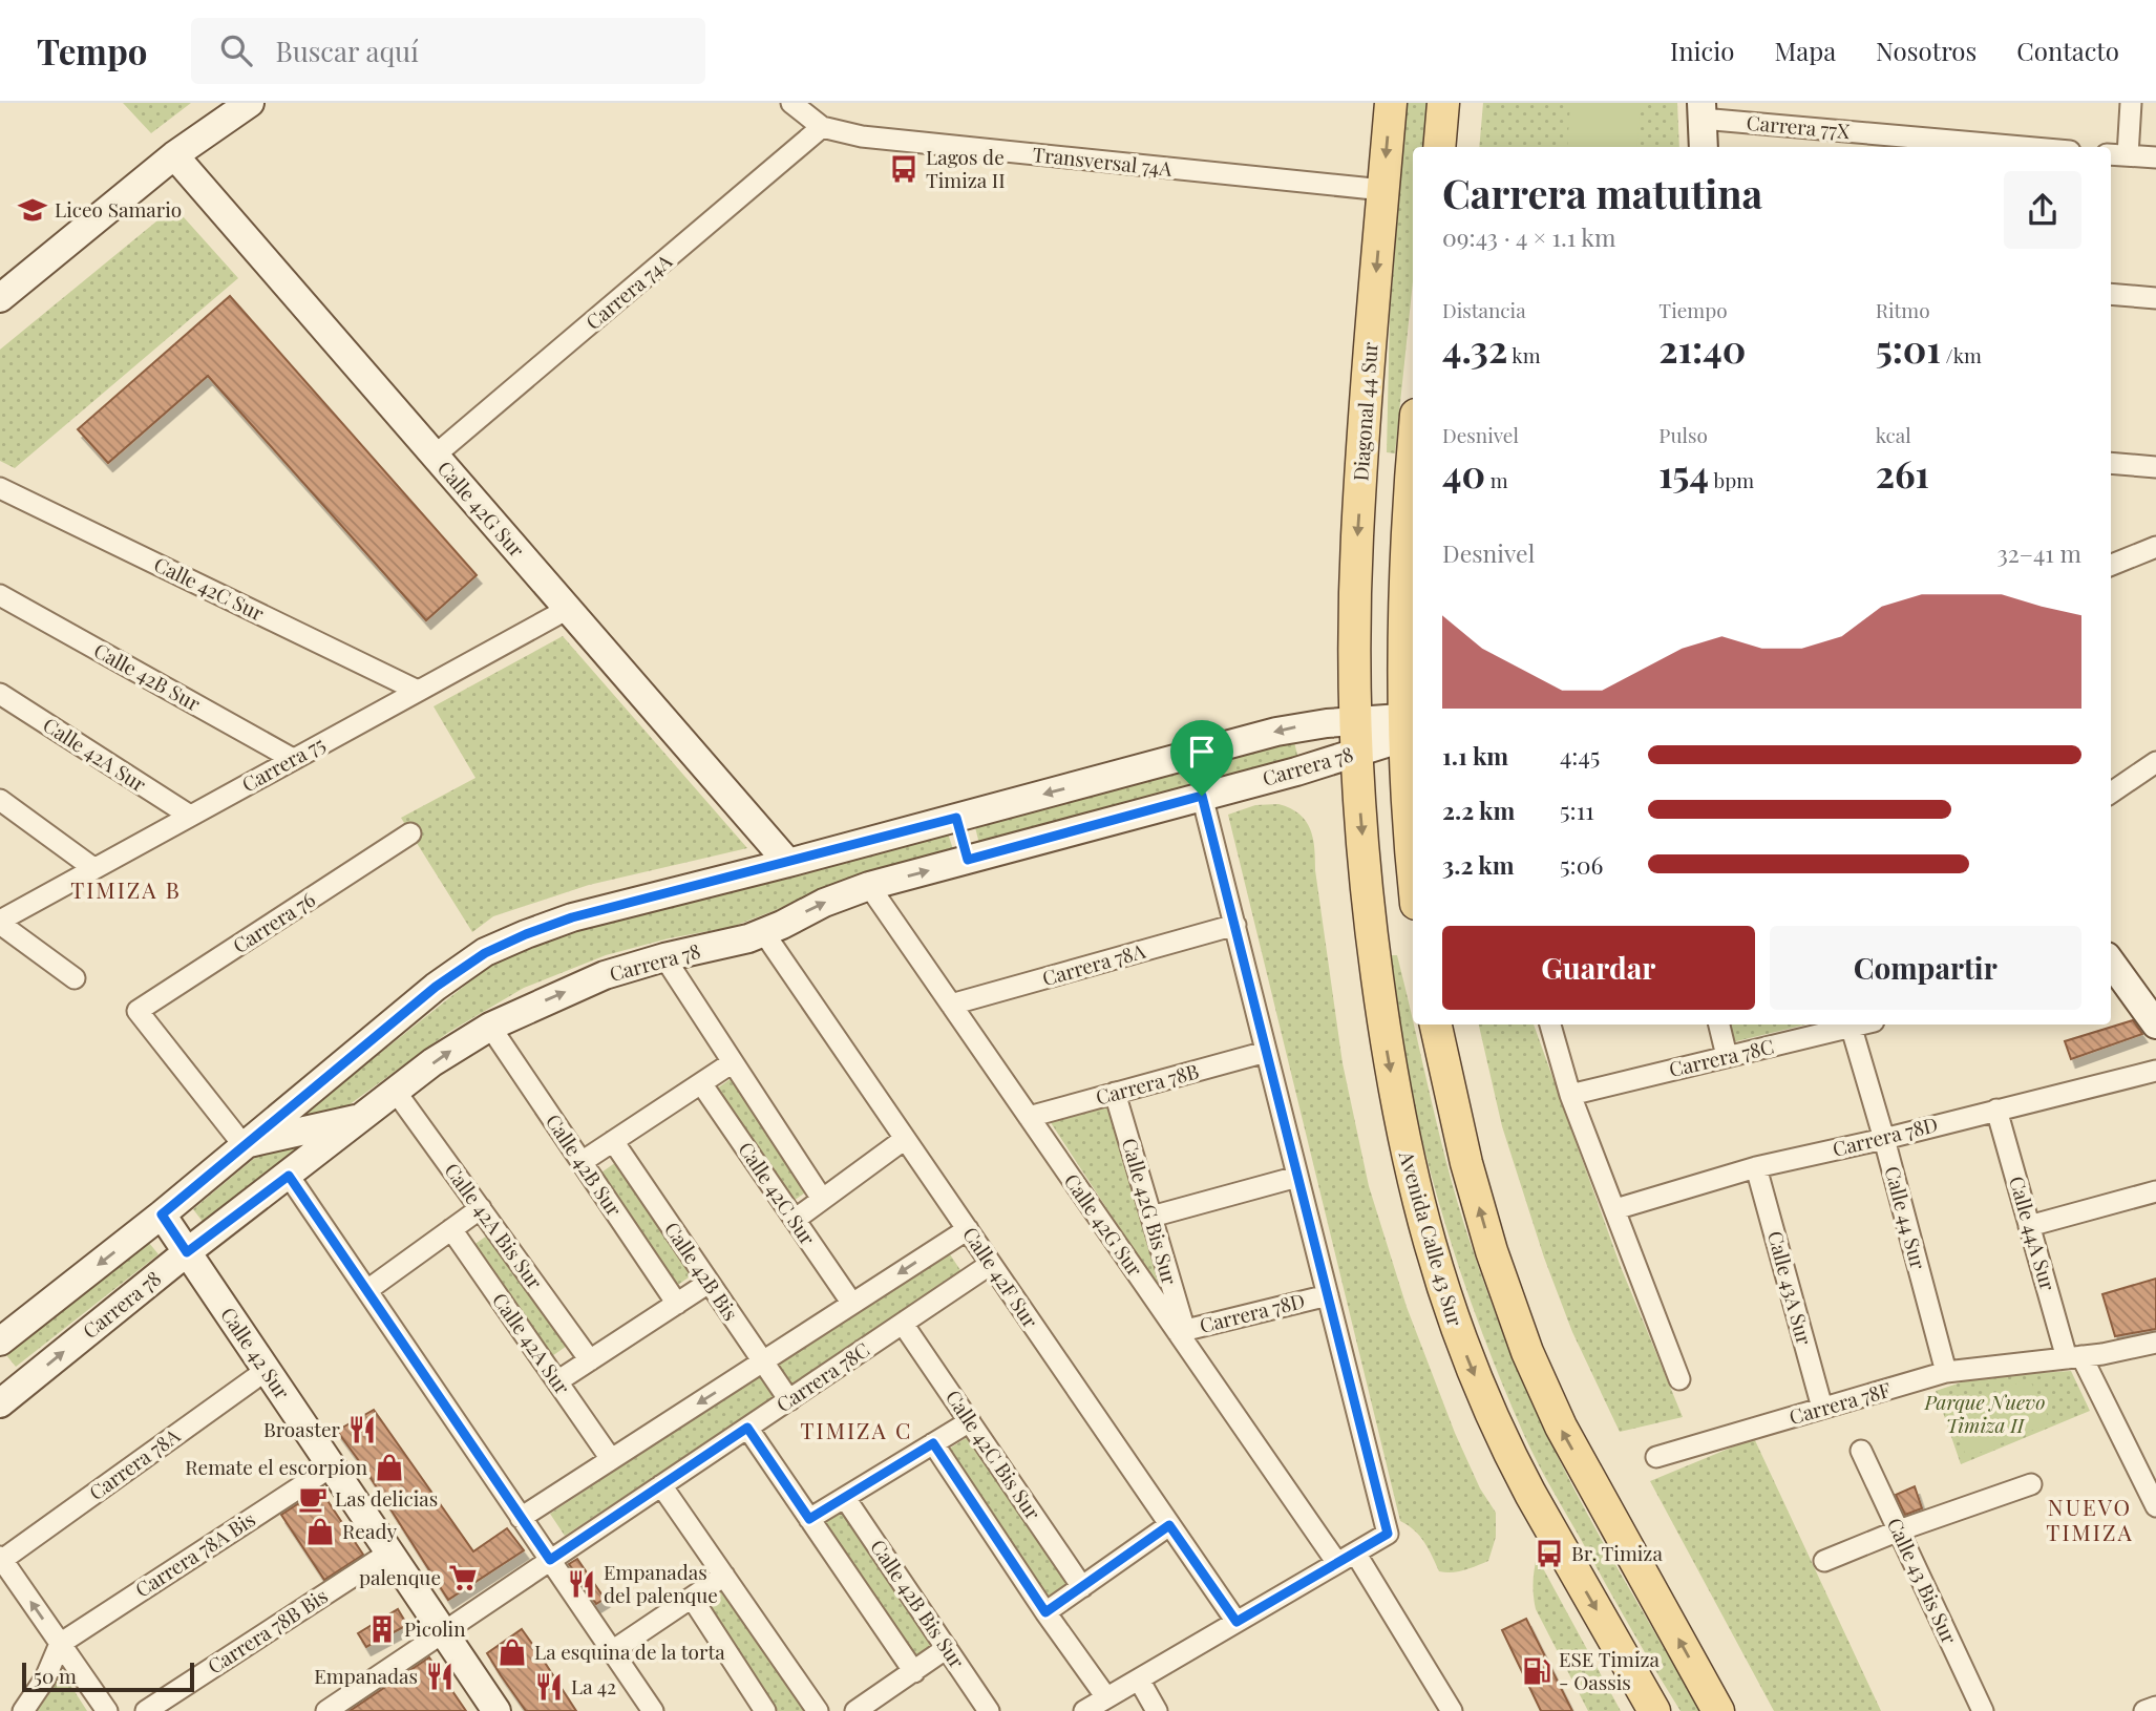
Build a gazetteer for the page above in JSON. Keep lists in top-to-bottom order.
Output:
{
  "streets": {
    "main road": ["Diagonal 44 Sur", "Avenida Calle 43 Sur"],
    "street": [
      "Carrera 77X",
      "Transversal 74A",
      "Carrera 74A",
      "Calle 42G Sur",
      "Calle 42C Sur",
      "Calle 42B Sur",
      "Calle 42A Sur",
      "Carrera 75",
      "Carrera 78",
      "Carrera 76",
      "Carrera 78A",
      "Carrera 78C",
      "Carrera 78B",
      "Carrera 78D",
      "Calle 42G Bis Sur",
      "Calle 44 Sur",
      "Calle 42A Bis Sur",
      "Calle 44A Sur",
      "Calle 42B Bis",
      "Calle 42F Sur",
      "Calle 43A Sur",
      "Calle 42 Sur",
      "Carrera 78F",
      "Calle 42C Bis Sur",
      "Carrera 78A Bis",
      "Calle 43 Bis Sur",
      "Calle 42B Bis Sur",
      "Carrera 78B Bis"
    ]
  },
  "crossings": [
    ["Transversal 74A", "Carrera 74A"],
    ["Transversal 74A", "Diagonal 44 Sur"],
    ["Carrera 74A", "Calle 42G Sur"],
    ["Diagonal 44 Sur", "Carrera 78"],
    ["Diagonal 44 Sur", "Avenida Calle 43 Sur"],
    ["Calle 42G Sur", "Carrera 75"],
    ["Calle 42G Sur", "Carrera 78"],
    ["Calle 42G Sur", "Carrera 78A"],
    ["Calle 42G Sur", "Carrera 78B"],
    ["Calle 42G Sur", "Carrera 78D"],
    ["Calle 42G Sur", "Calle 42G Bis Sur"],
    ["Calle 42C Sur", "Carrera 75"],
    ["Calle 42B Sur", "Carrera 75"],
    ["Calle 42B Sur", "Carrera 78"],
    ["Calle 42A Sur", "Carrera 75"],
    ["Carrera 78", "Carrera 76"],
    ["Carrera 78", "Calle 42A Bis Sur"],
    ["Carrera 78", "Avenida Calle 43 Sur"],
    ["Carrera 78", "Calle 42F Sur"],
    ["Carrera 78", "Calle 42 Sur"],
    ["Carrera 78A", "Calle 42 Sur"],
    ["Carrera 78C", "Calle 44 Sur"],
    ["Carrera 78C", "Calle 42B Bis"],
    ["Carrera 78C", "Calle 42F Sur"],
    ["Carrera 78C", "Calle 42 Sur"],
    ["Carrera 78C", "Calle 42C Bis Sur"],
    ["Carrera 78B", "Calle 42G Bis Sur"],
    ["Carrera 78D", "Calle 42G Bis Sur"],
    ["Carrera 78D", "Calle 44 Sur"],
    ["Carrera 78D", "Calle 44A Sur"],
    ["Carrera 78D", "Calle 43A Sur"],
    ["Calle 44 Sur", "Carrera 78F"],
    ["Calle 44A Sur", "Carrera 78F"],
    ["Calle 43A Sur", "Carrera 78F"],
    ["Calle 42 Sur", "Carrera 78A Bis"],
    ["Calle 42 Sur", "Carrera 78B Bis"]
  ],
  "districts": ["TIMIZA B", "TIMIZA C", "NUEVO TIMIZA"],
  "parks": ["Parque Nuevo Timiza II"],
  "places": {
    "bus stop": ["Lagos de Timiza II", "Br. Timiza"],
    "school or university": ["Liceo Samario"],
    "restaurant": [
      "Broaster",
      "Empanadas del palenque",
      "Empanadas",
      "La 42"
    ],
    "shop": ["Remate el escorpion", "Ready", "La esquina de la torta"],
    "cafe": ["Las delicias"],
    "supermarket": ["palenque"],
    "building": ["Picolin"],
    "fuel station": ["ESE Timiza - Oassis"]
  },
  "scale_bar": "50 m",
  "page": {
    "header": "Tempo",
    "search": "Buscar aquí",
    "nav": [
      "Inicio",
      "Mapa",
      "Nosotros",
      "Contacto"
    ],
    "heading": ["Carrera matutina", "09:43 · 4 × 1.1 km"],
    "stats": [
      ["Distancia", "4.32 km"],
      ["Tiempo", "21:40"],
      ["Ritmo", "5:01 /km"],
      ["Desnivel", "40 m"],
      ["Pulso", "154 bpm"],
      ["kcal", "261"]
    ],
    "chart": ["Desnivel", "32–41 m"],
    "list": [
      {
        "name": "1.1 km",
        "note": "4:45"
      },
      {
        "name": "2.2 km",
        "note": "5:11"
      },
      {
        "name": "3.2 km",
        "note": "5:06"
      }
    ],
    "buttons": ["Guardar", "Compartir"],
    "scale": "50 m"
  }
}
